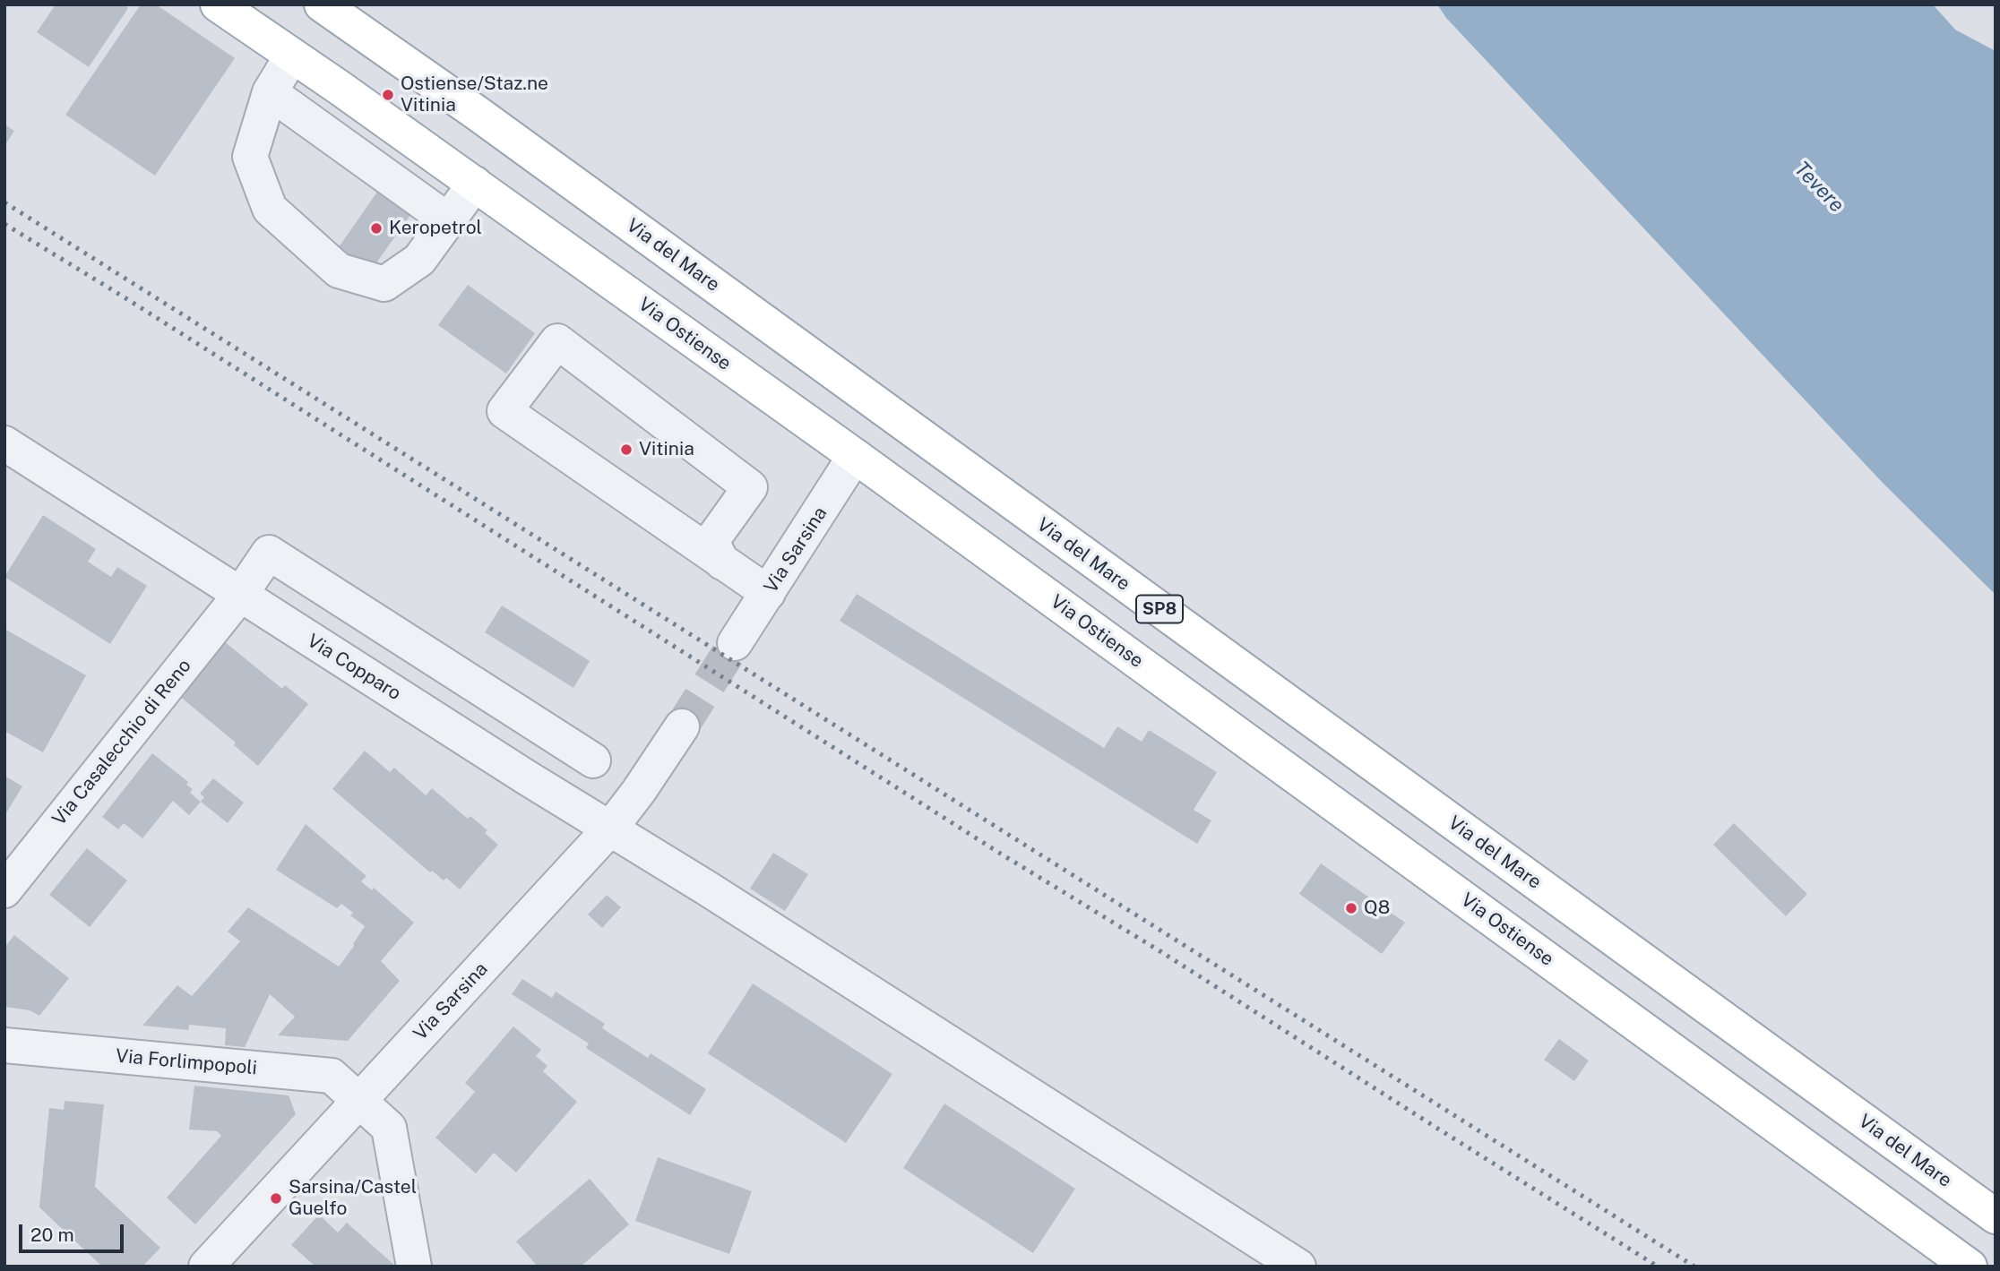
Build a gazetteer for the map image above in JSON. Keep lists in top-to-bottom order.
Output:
{
  "streets": {
    "main road": ["Via del Mare", "Via Ostiense", "SP8"],
    "street": [
      "Via Sarsina",
      "Via Copparo",
      "Via Casalecchio di Reno",
      "Via Forlimpopoli"
    ]
  },
  "crossings": [
    ["Via Ostiense", "Via Sarsina"],
    ["Via Sarsina", "Via Copparo"],
    ["Via Sarsina", "Via Forlimpopoli"],
    ["Via Copparo", "Via Casalecchio di Reno"]
  ],
  "water": ["Tevere"],
  "places": [
    "Ostiense/Staz.ne Vitinia",
    "Keropetrol",
    "Vitinia",
    "Q8",
    "Sarsina/Castel Guelfo"
  ],
  "scale_bar": "20 m"
}
